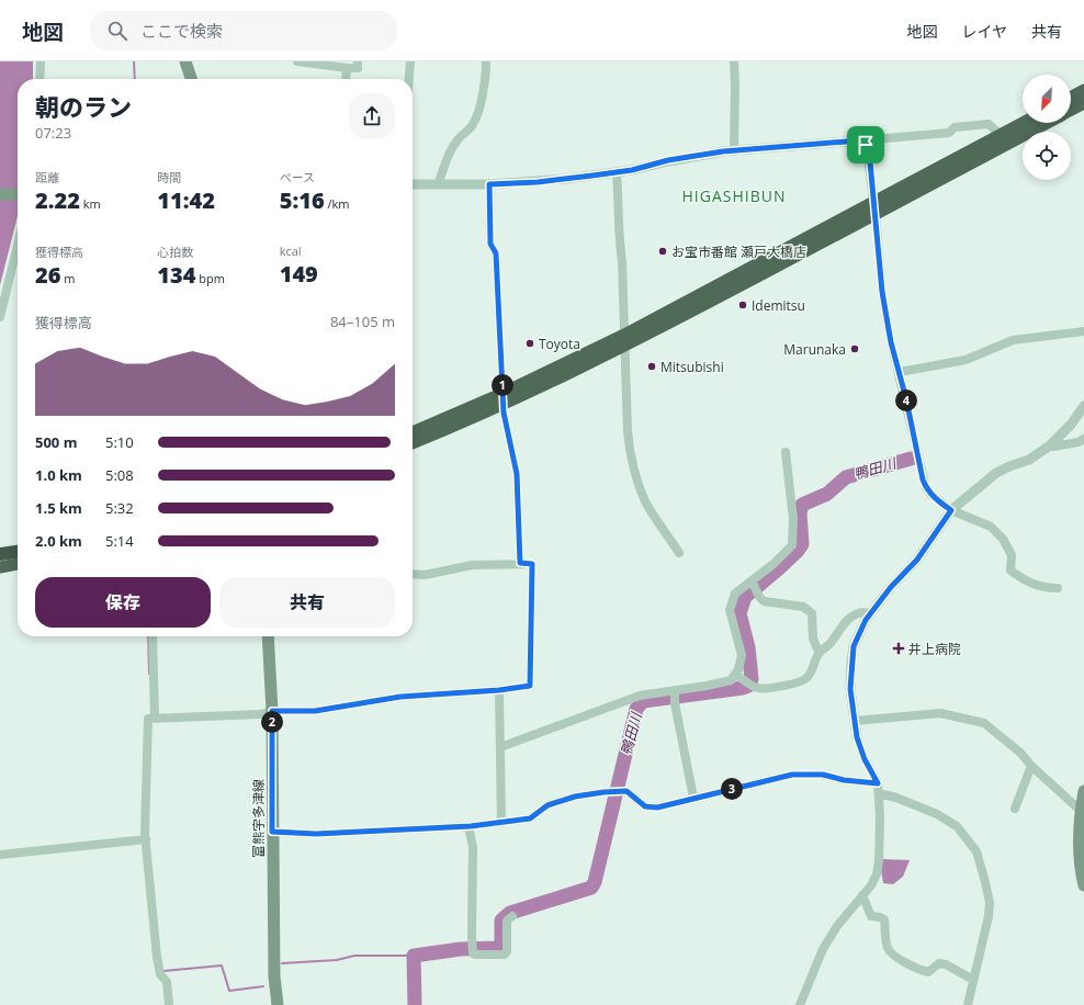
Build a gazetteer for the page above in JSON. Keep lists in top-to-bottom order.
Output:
{
  "streets": {
    "main road": ["富熊宇多津線"]
  },
  "districts": ["HIGASHIBUN"],
  "water": ["鴨田川"],
  "places": {
    "other": [
      "お宝市番館 瀬戸大橋店",
      "Idemitsu",
      "Toyota",
      "Marunaka",
      "Mitsubishi"
    ],
    "health": ["井上病院"]
  },
  "north": "bottom left",
  "page": {
    "header": "地図",
    "search": "ここで検索",
    "nav": ["地図", "レイヤ", "共有"],
    "heading": ["朝のラン", "07:23"],
    "stats": [
      ["距離", "2.22 km"],
      ["時間", "11:42"],
      ["ペース", "5:16 /km"],
      ["獲得標高", "26 m"],
      ["心拍数", "134 bpm"],
      ["kcal", "149"]
    ],
    "chart": ["獲得標高", "84–105 m"],
    "pins": [
      "1",
      "4",
      "2",
      "3"
    ],
    "list": [
      {
        "name": "500 m",
        "note": "5:10"
      },
      {
        "name": "1.0 km",
        "note": "5:08"
      },
      {
        "name": "1.5 km",
        "note": "5:32"
      },
      {
        "name": "2.0 km",
        "note": "5:14"
      }
    ],
    "buttons": ["保存", "共有"]
  }
}
